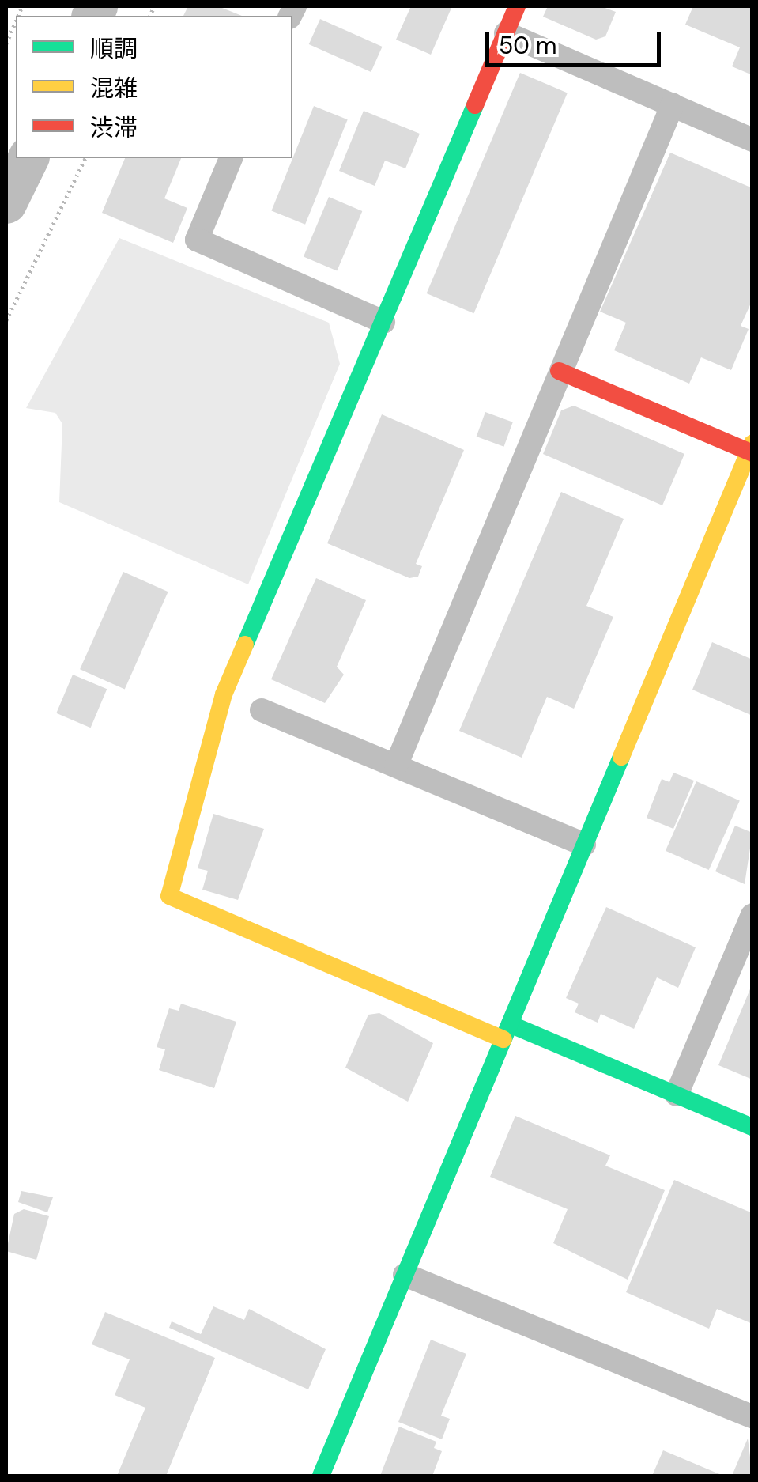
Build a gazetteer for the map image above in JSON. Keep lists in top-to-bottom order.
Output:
{
  "legend": ["順調", "混雑", "渋滞"],
  "scale_bar": "50 m"
}
